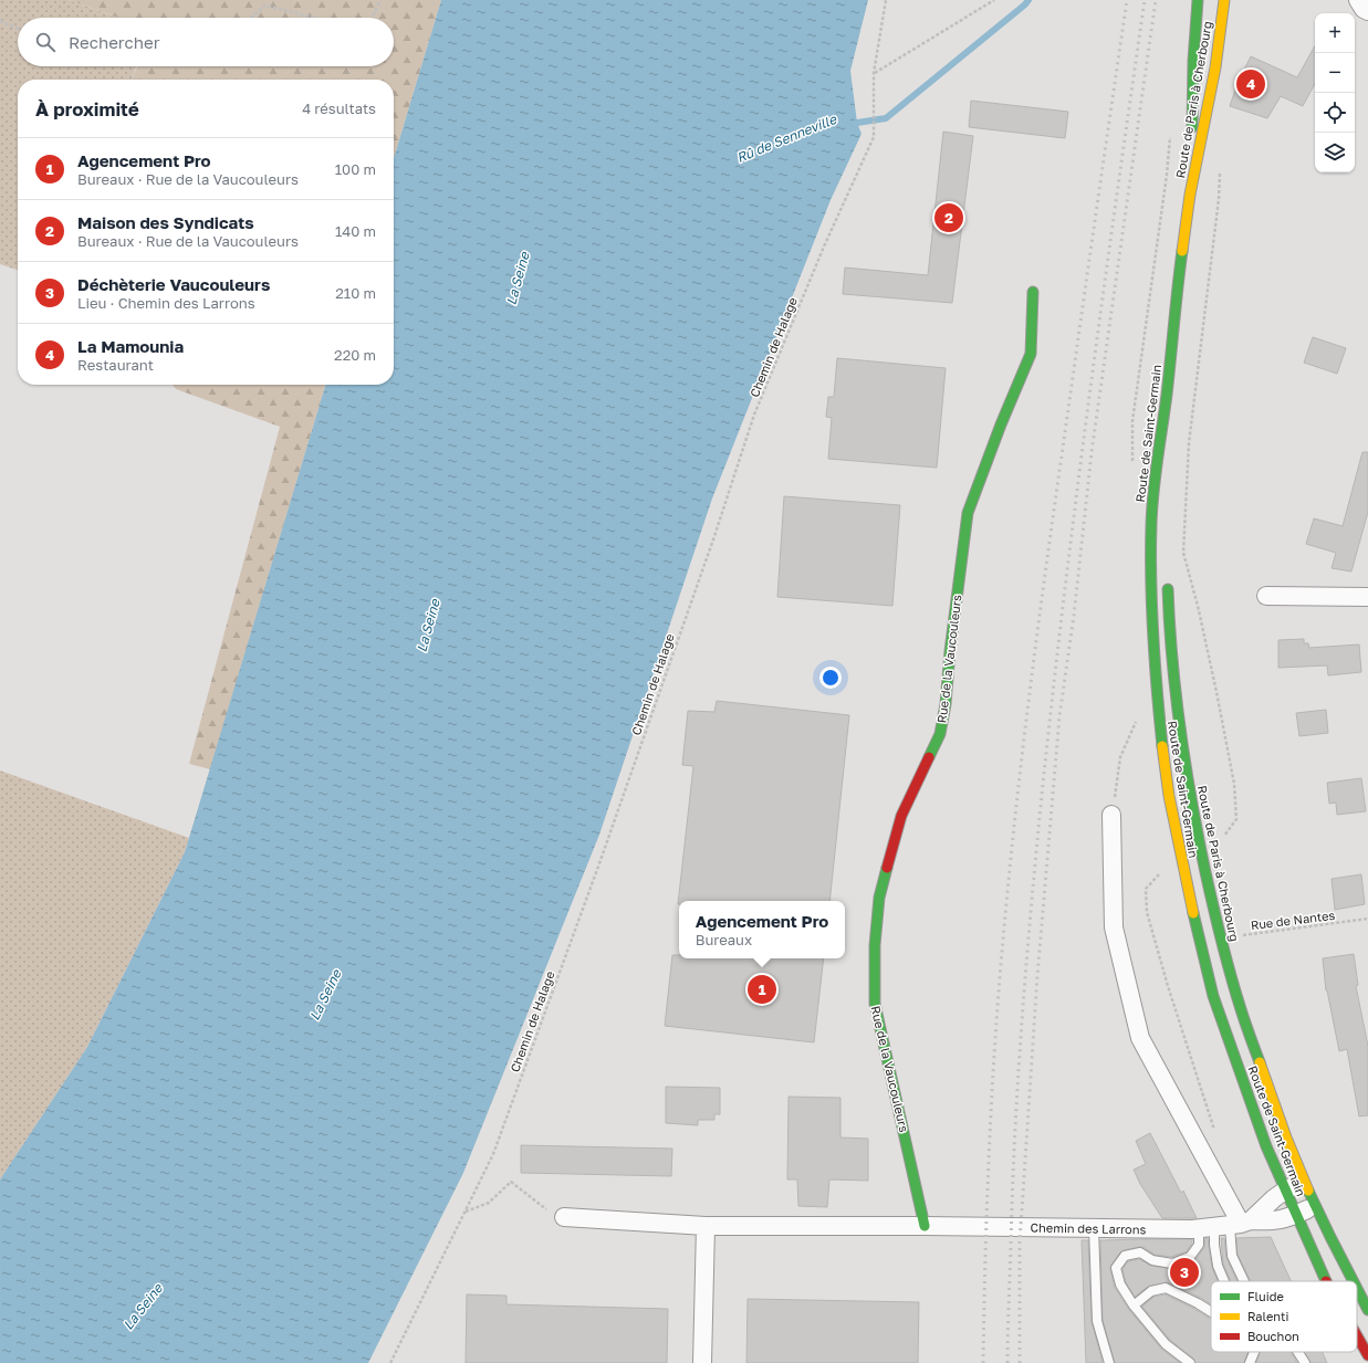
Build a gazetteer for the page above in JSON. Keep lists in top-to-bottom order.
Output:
{
  "streets": {
    "main road": ["Route de Paris à Cherbourg", "Route de Saint-Germain", "Rue de la Vaucouleurs"],
    "street": ["Chemin des Larrons"],
    "path": ["Chemin de Halage", "Rue de Nantes"]
  },
  "crossings": [
    ["Route de Paris à Cherbourg", "Route de Saint-Germain"],
    ["Route de Paris à Cherbourg", "Rue de Nantes"],
    ["Route de Paris à Cherbourg", "Chemin des Larrons"],
    ["Route de Saint-Germain", "Chemin des Larrons"],
    ["Rue de la Vaucouleurs", "Chemin des Larrons"]
  ],
  "water": ["Rû de Senneville", "La Seine"],
  "legend": ["Fluide", "Ralenti", "Bouchon"],
  "page": {
    "map_buttons": ["+", "−"],
    "search": "Rechercher",
    "pins": [
      "4",
      "2",
      "1",
      "3"
    ],
    "heading": ["À proximité", "4 résultats"],
    "list": [
      {
        "mark": "1",
        "name": "Agencement Pro",
        "note": "Bureaux · Rue de la Vaucouleurs",
        "value": "100 m"
      },
      {
        "mark": "2",
        "name": "Maison des Syndicats",
        "note": "Bureaux · Rue de la Vaucouleurs",
        "value": "140 m"
      },
      {
        "mark": "3",
        "name": "Déchèterie Vaucouleurs",
        "note": "Lieu · Chemin des Larrons",
        "value": "210 m"
      },
      {
        "mark": "4",
        "name": "La Mamounia",
        "note": "Restaurant",
        "value": "220 m"
      }
    ],
    "popup": ["Agencement Pro", "Bureaux"]
  }
}
